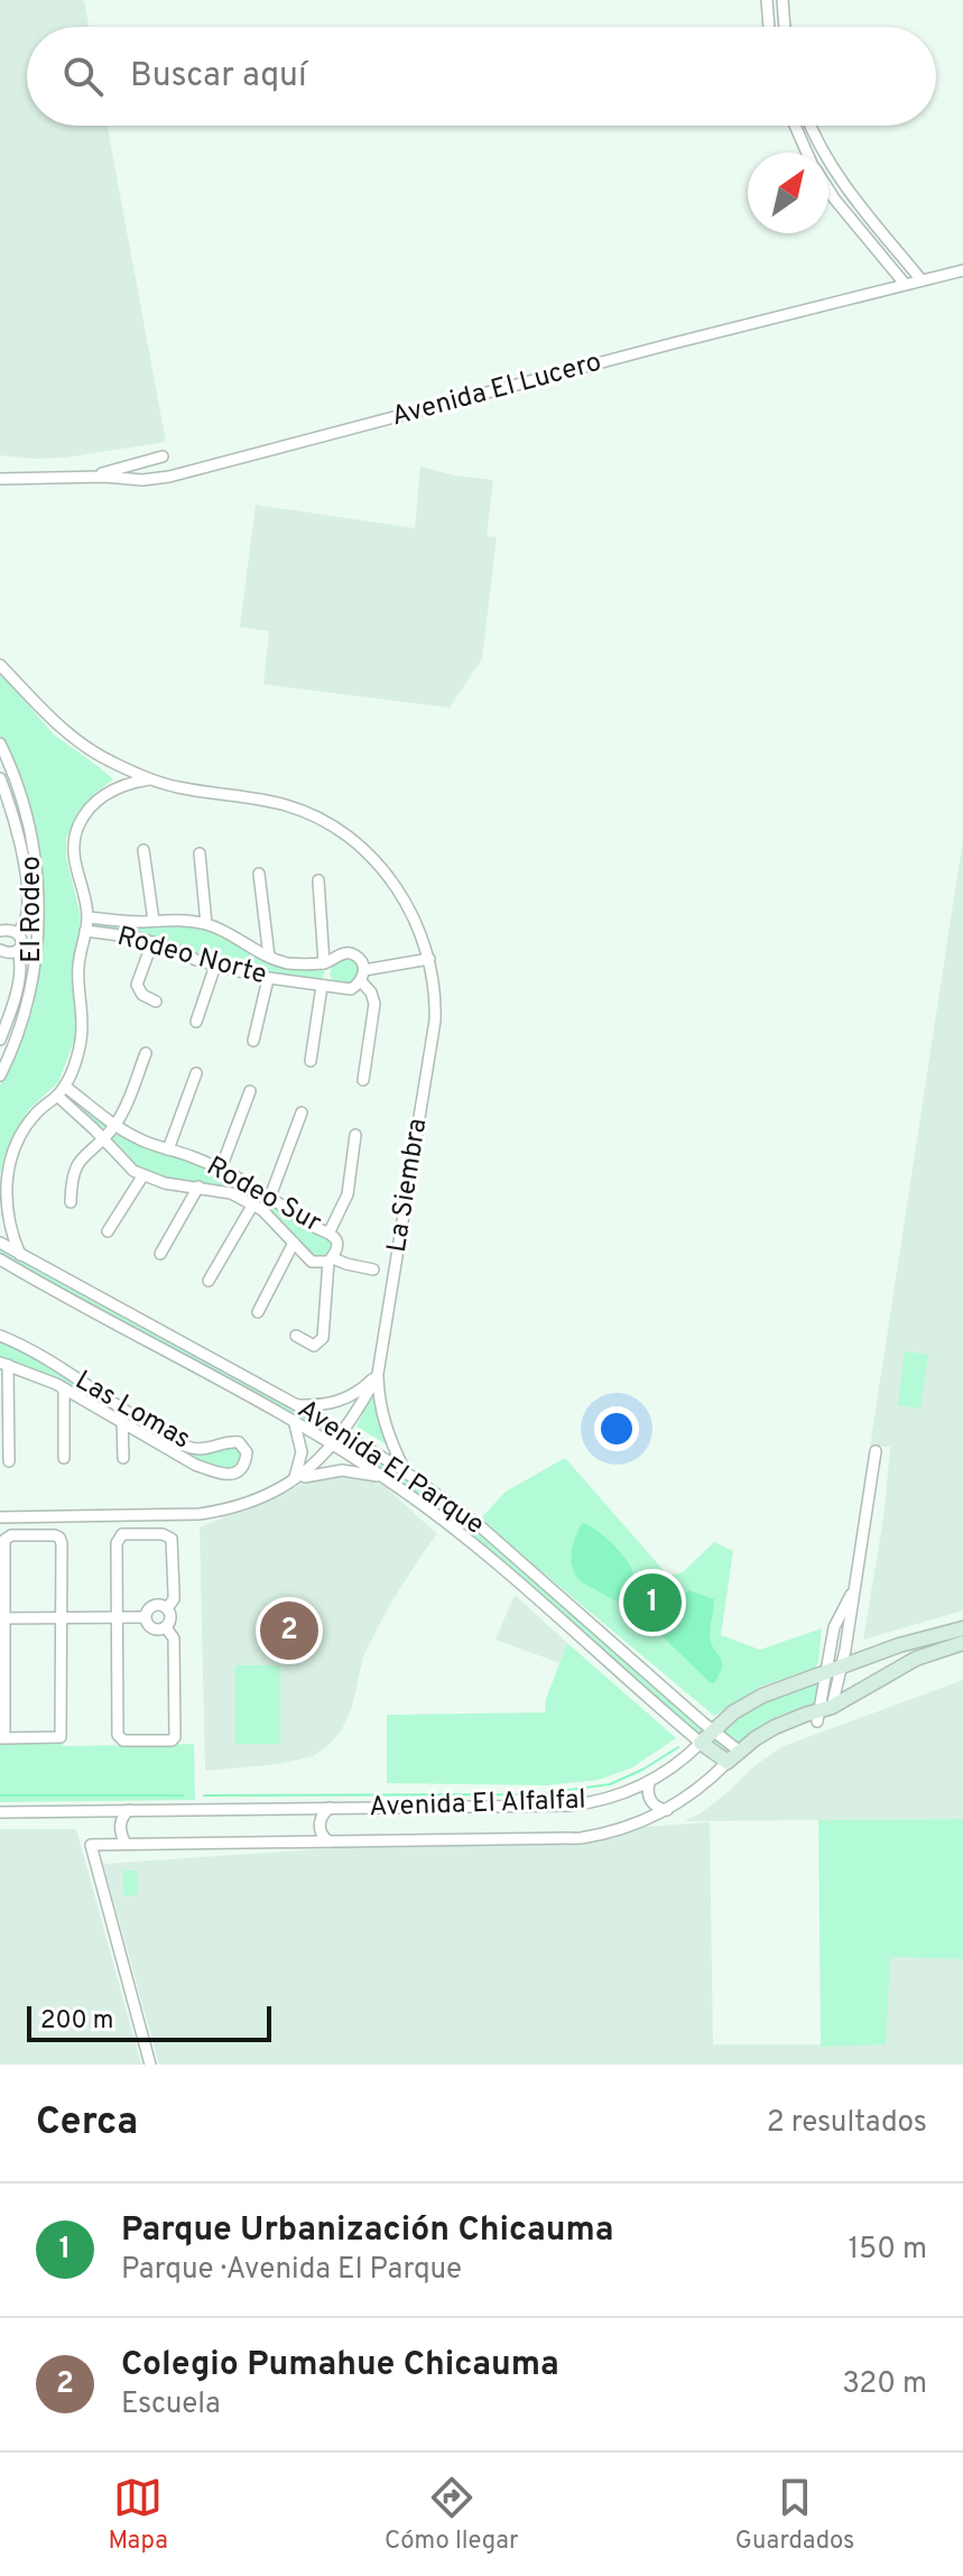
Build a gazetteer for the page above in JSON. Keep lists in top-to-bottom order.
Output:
{
  "streets": {
    "street": [
      "Avenida El Lucero",
      "El Rodeo",
      "Rodeo Norte",
      "La Siembra",
      "Rodeo Sur",
      "Las Lomas",
      "Avenida El Parque",
      "Avenida El Alfalfal"
    ]
  },
  "crossings": [
    ["El Rodeo", "Rodeo Norte"],
    ["El Rodeo", "La Siembra"],
    ["El Rodeo", "Rodeo Sur"],
    ["El Rodeo", "Avenida El Parque"],
    ["La Siembra", "Avenida El Parque"],
    ["Avenida El Parque", "Avenida El Alfalfal"]
  ],
  "scale_bar": "200 m",
  "north": "top right",
  "page": {
    "search": "Buscar aquí",
    "pins": ["1", "2"],
    "scale": "200 m",
    "heading": ["Cerca", "2 resultados"],
    "list": [
      {
        "mark": "1",
        "name": "Parque Urbanización Chicauma",
        "note": "Parque · Avenida El Parque",
        "value": "150 m"
      },
      {
        "mark": "2",
        "name": "Colegio Pumahue Chicauma",
        "note": "Escuela",
        "value": "320 m"
      }
    ],
    "nav": ["Mapa", "Cómo llegar", "Guardados"]
  }
}
